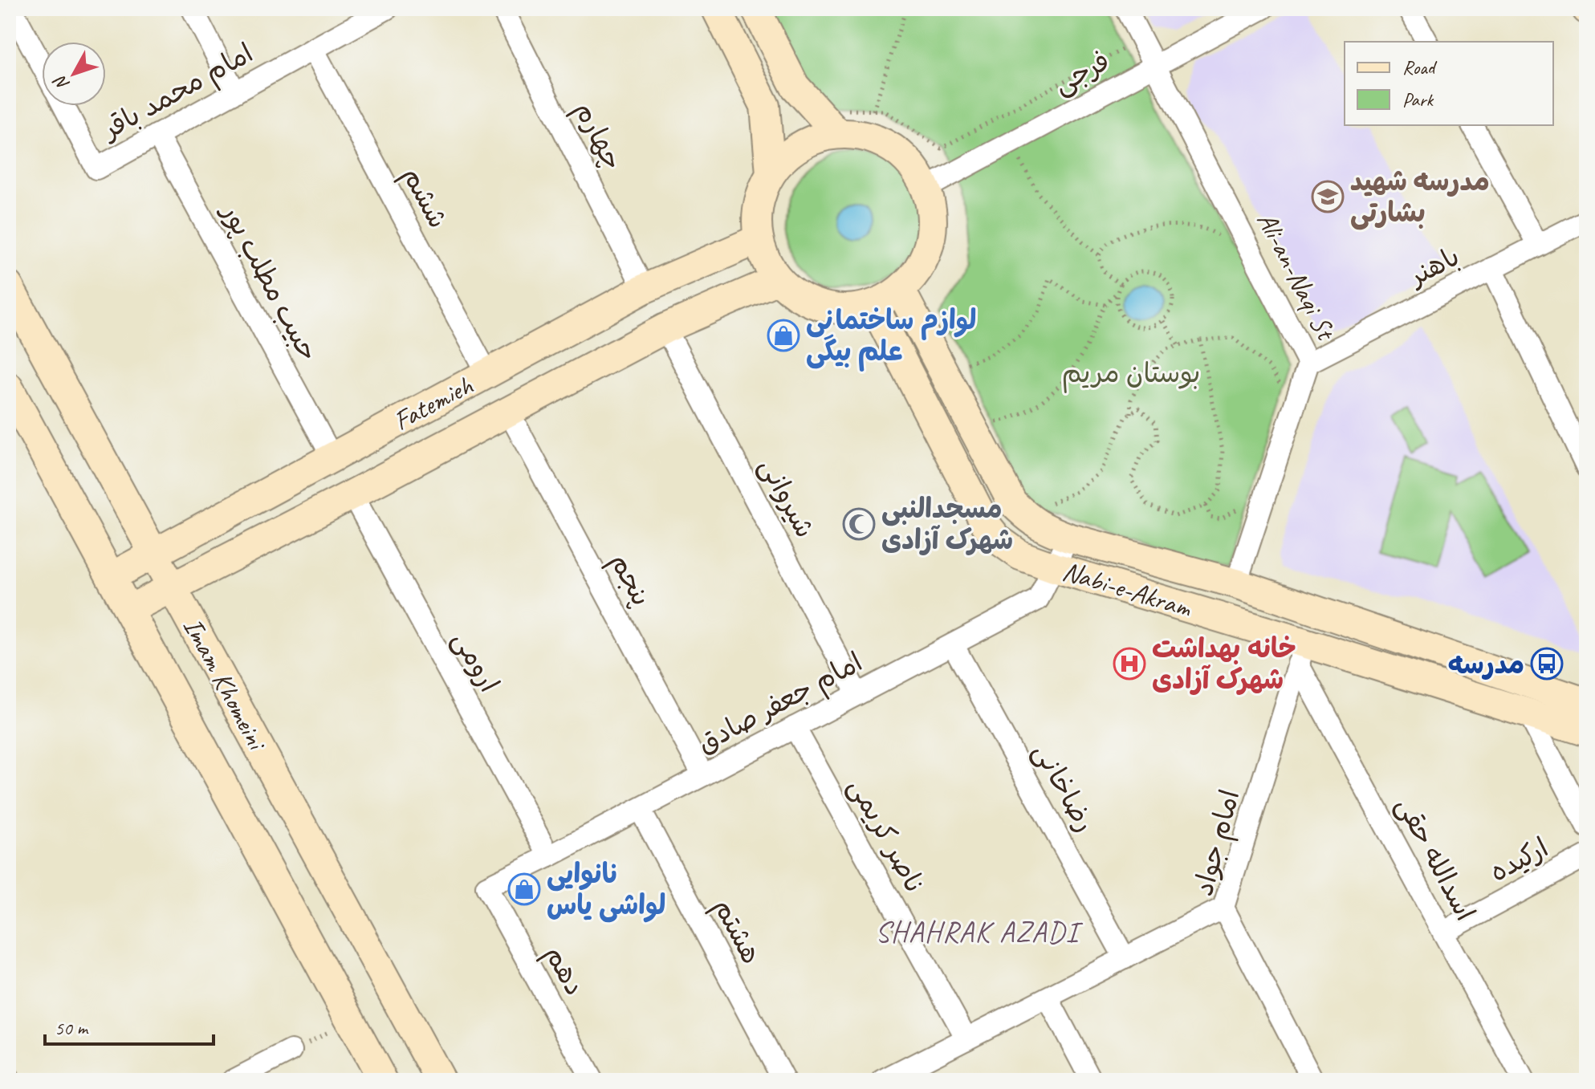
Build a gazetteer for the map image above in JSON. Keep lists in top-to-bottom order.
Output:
{
  "streets": {
    "street": [
      "فرجی",
      "امام محمد باقر",
      "چهارم",
      "ششم",
      "باهنر",
      "Ali-an-Naqi St",
      "حبیب مطلب پور",
      "Fatemieh",
      "شیروانی",
      "پنجم",
      "Nabi-e-Akram",
      "ارومی",
      "Imam Khomeini",
      "امام جعفر صادق",
      "رضاخانی",
      "ناصر کریمی",
      "امام جواد",
      "اسدالله حقی",
      "ارکیده",
      "هشتم",
      "دهم"
    ]
  },
  "crossings": [
    ["فرجی", "Ali-an-Naqi St"],
    ["فرجی", "Fatemieh"],
    ["فرجی", "Nabi-e-Akram"],
    ["امام محمد باقر", "ششم"],
    ["امام محمد باقر", "حبیب مطلب پور"],
    ["چهارم", "Fatemieh"],
    ["ششم", "Fatemieh"],
    ["باهنر", "Ali-an-Naqi St"],
    ["Ali-an-Naqi St", "Nabi-e-Akram"],
    ["حبیب مطلب پور", "Fatemieh"],
    ["Fatemieh", "شیروانی"],
    ["Fatemieh", "پنجم"],
    ["Fatemieh", "Nabi-e-Akram"],
    ["Fatemieh", "ارومی"],
    ["Fatemieh", "Imam Khomeini"],
    ["شیروانی", "امام جعفر صادق"],
    ["پنجم", "امام جعفر صادق"],
    ["Nabi-e-Akram", "امام جعفر صادق"],
    ["Nabi-e-Akram", "امام جواد"],
    ["Nabi-e-Akram", "اسدالله حقی"],
    ["ارومی", "امام جعفر صادق"],
    ["امام جعفر صادق", "رضاخانی"],
    ["امام جعفر صادق", "ناصر کریمی"],
    ["امام جعفر صادق", "هشتم"],
    ["امام جعفر صادق", "دهم"],
    ["امام جواد", "اسدالله حقی"],
    ["اسدالله حقی", "ارکیده"]
  ],
  "districts": ["SHAHRAK AZADI"],
  "parks": ["بوستان مریم"],
  "places": {
    "school or university": ["مدرسه شهید بشارتی"],
    "shop": ["لوازم ساختمانی علم بیگی", "نانوایی لواشی یاس"],
    "mosque": ["مسجدالنبی شهرک آزادی"],
    "hospital": ["خانه بهداشت شهرک آزادی"],
    "bus stop": ["مدرسه"]
  },
  "legend": ["Road", "Park"],
  "scale_bar": "50 m",
  "north": "bottom left"
}
